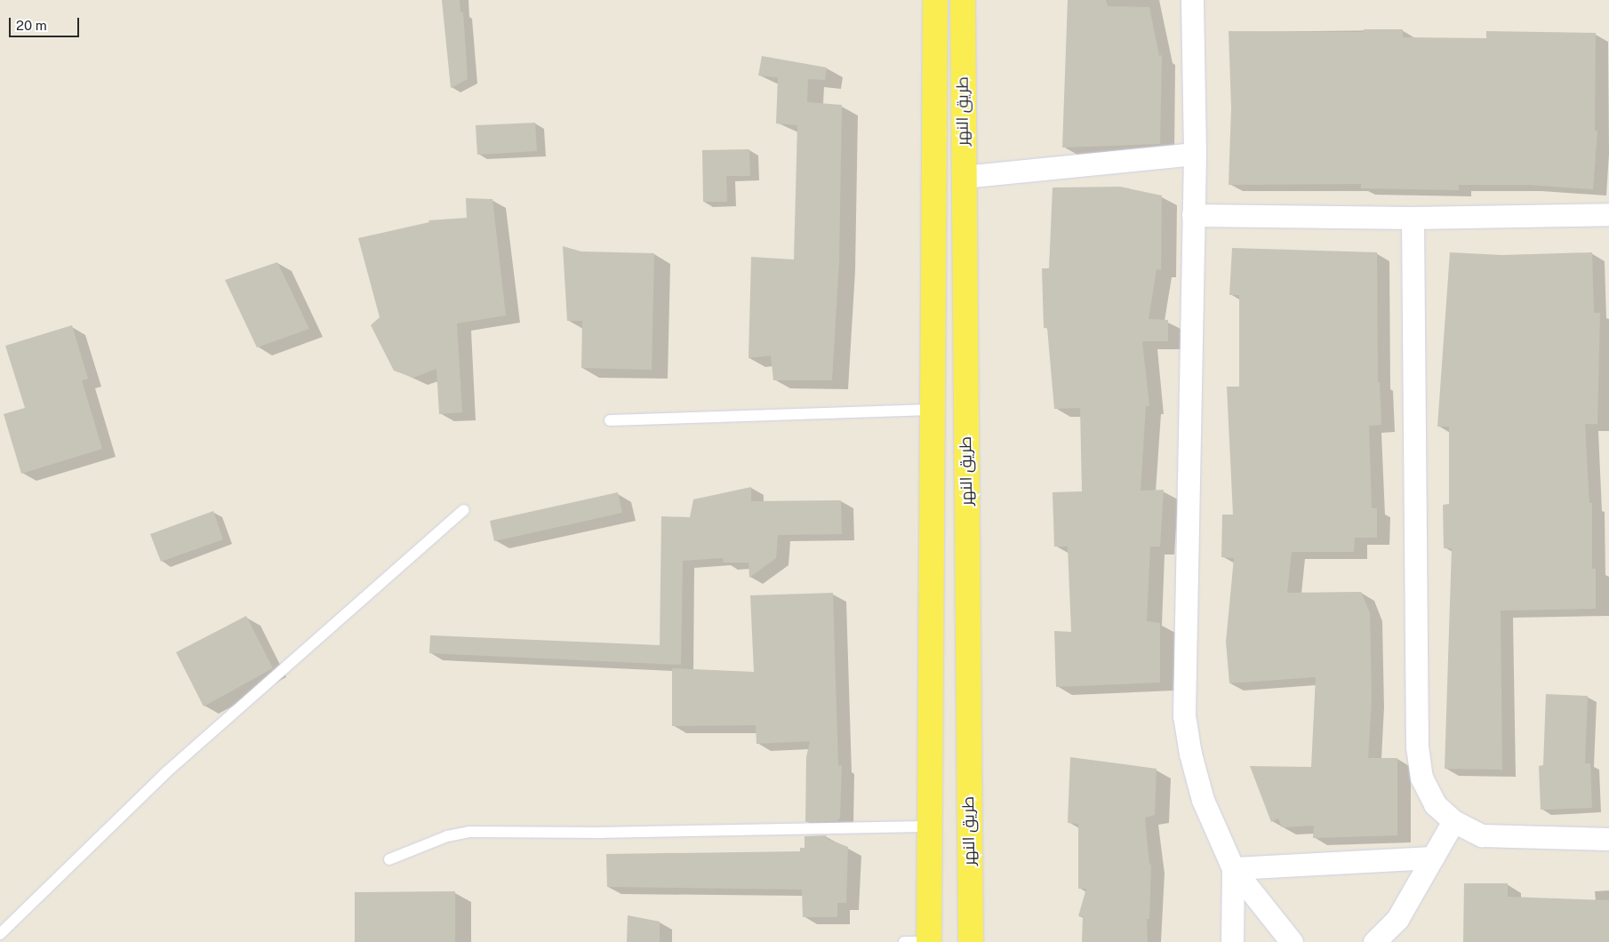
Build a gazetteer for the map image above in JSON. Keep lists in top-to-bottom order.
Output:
{
  "streets": {
    "main road": ["طريق النهر"]
  },
  "scale_bar": "20 m"
}
